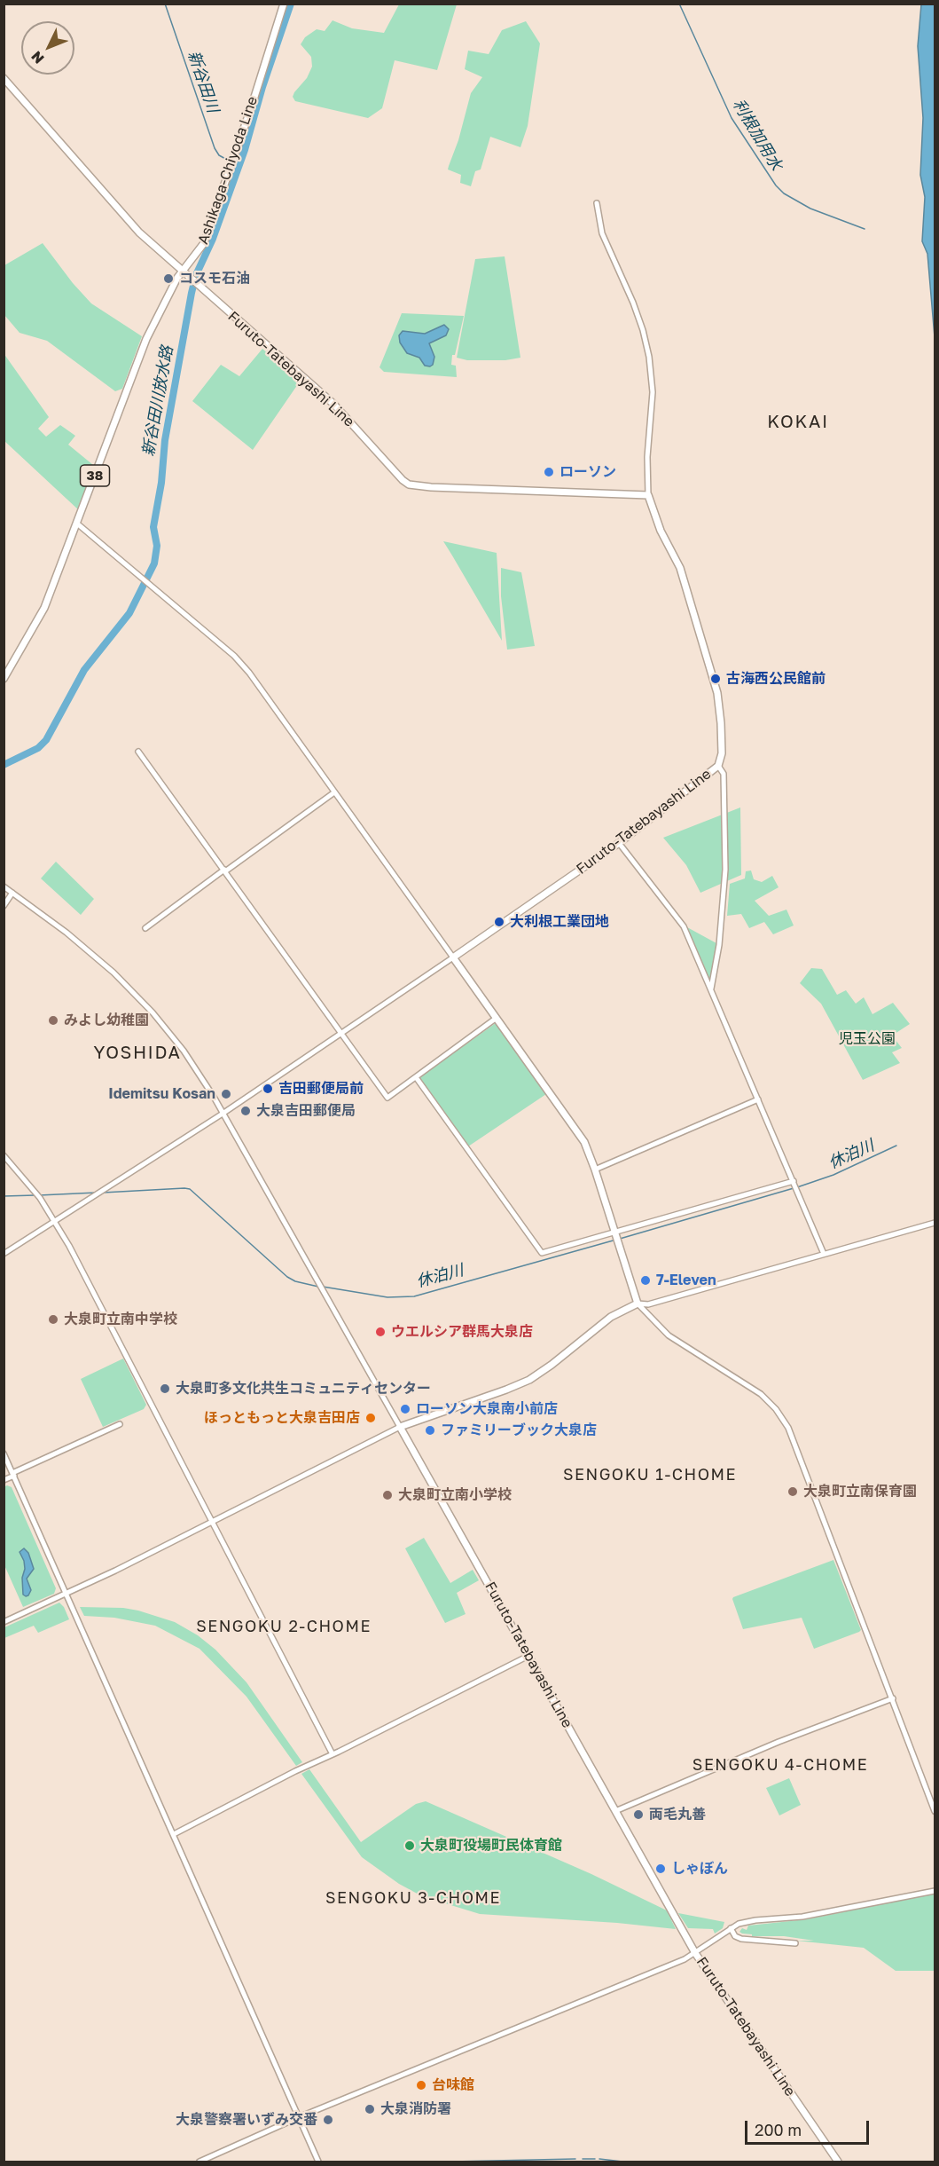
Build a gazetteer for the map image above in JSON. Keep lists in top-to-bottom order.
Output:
{
  "streets": {
    "main road": ["Ashikaga-Chiyoda Line", "Furuto-Tatebayashi Line", "38"]
  },
  "crossings": [
    ["Ashikaga-Chiyoda Line", "Furuto-Tatebayashi Line"]
  ],
  "districts": [
    "KOKAI",
    "YOSHIDA",
    "SENGOKU 1-CHOME",
    "SENGOKU 2-CHOME",
    "SENGOKU 4-CHOME",
    "SENGOKU 3-CHOME"
  ],
  "water": [
    "新谷田川",
    "利根加用水",
    "新谷田川放水路",
    "休泊川"
  ],
  "parks": ["児玉公園"],
  "places": [
    "コスモ石油",
    "ローソン",
    "古海西公民館前",
    "大利根工業団地",
    "みよし幼稚園",
    "吉田郵便局前",
    "Idemitsu Kosan",
    "大泉吉田郵便局",
    "7-Eleven",
    "大泉町立南中学校",
    "ウエルシア群馬大泉店",
    "大泉町多文化共生コミュニティセンター",
    "ローソン大泉南小前店",
    "ほっともっと大泉吉田店",
    "ファミリーブック大泉店",
    "大泉町立南保育園",
    "大泉町立南小学校",
    "両毛丸善",
    "大泉町役場町民体育館",
    "しゃぼん",
    "台味館",
    "大泉消防署",
    "大泉警察署いずみ交番"
  ],
  "scale_bar": "200 m",
  "north": "bottom left"
}
